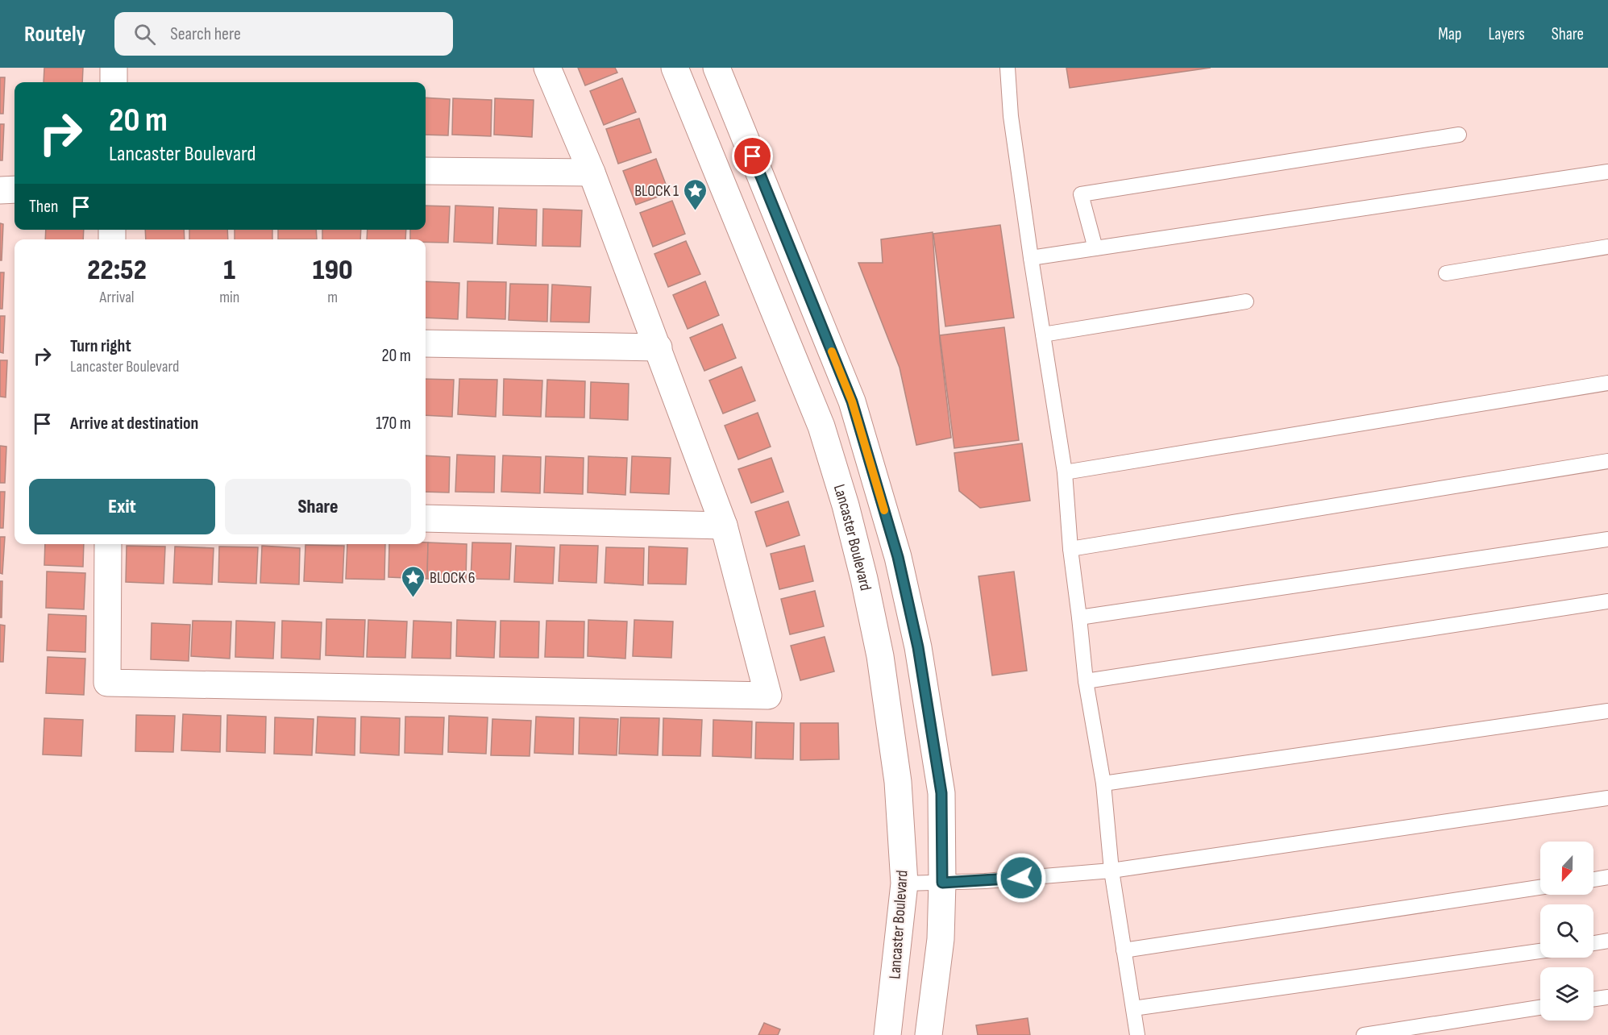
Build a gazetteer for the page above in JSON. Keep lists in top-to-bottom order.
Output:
{
  "streets": {
    "street": ["Lancaster Boulevard"]
  },
  "places": {
    "place": ["BLOCK 1", "BLOCK 6"]
  },
  "north": "bottom",
  "page": {
    "header": "Routely",
    "search": "Search here",
    "nav": ["Map", "Layers", "Share"],
    "turn": ["20 m", "Lancaster Boulevard"],
    "then": "Then",
    "eta": [
      "22:52",
      "Arrival",
      "1",
      "min",
      "190",
      "m"
    ],
    "list": [
      {
        "name": "Turn right",
        "note": "Lancaster Boulevard",
        "value": "20 m"
      },
      {
        "name": "Arrive at destination",
        "value": "170 m"
      }
    ],
    "buttons": ["Exit", "Share"]
  }
}
